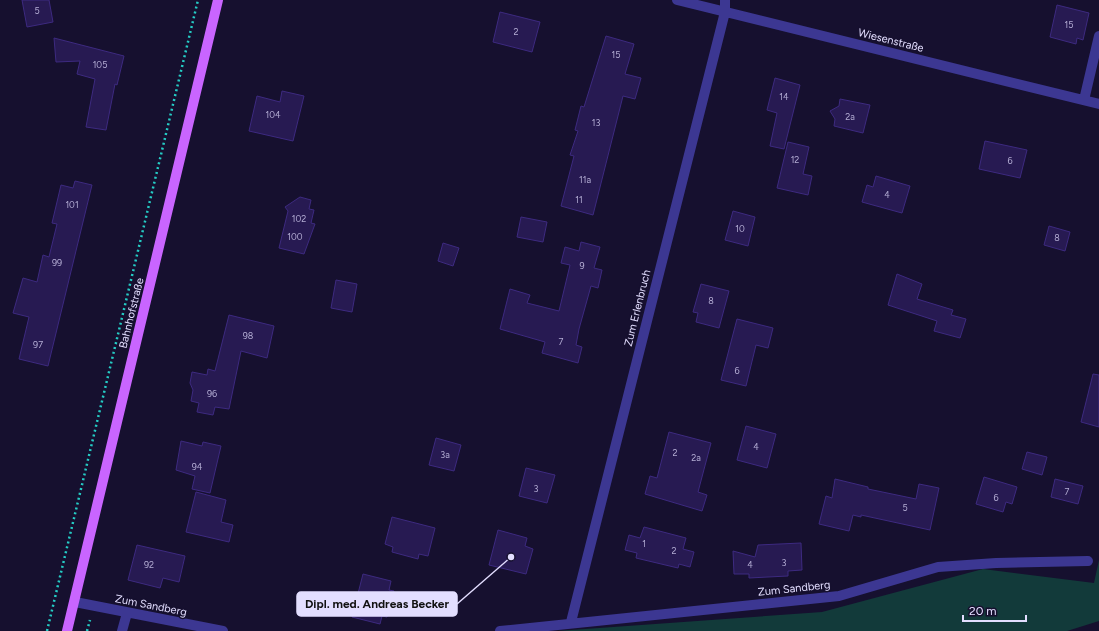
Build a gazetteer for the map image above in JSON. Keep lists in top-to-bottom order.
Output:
{
  "streets": {
    "main road": ["Bahnhofstraße"],
    "street": ["Wiesenstraße", "Zum Erlenbruch", "Zum Sandberg"]
  },
  "crossings": [
    ["Wiesenstraße", "Zum Erlenbruch"],
    ["Zum Erlenbruch", "Zum Sandberg"],
    ["Bahnhofstraße", "Zum Sandberg"]
  ],
  "places": ["Dipl. med. Andreas Becker"],
  "house_numbers": [
    "5",
    "15",
    "2",
    "15",
    "105",
    "14",
    "104",
    "2a",
    "13",
    "12",
    "6",
    "11a",
    "4",
    "11",
    "101",
    "102",
    "10",
    "100",
    "8",
    "99",
    "9",
    "8",
    "98",
    "7",
    "97",
    "6",
    "96",
    "4",
    "2",
    "3a",
    "2a",
    "94",
    "3",
    "7",
    "6",
    "5",
    "1",
    "2",
    "3",
    "92",
    "4"
  ],
  "scale_bar": "20 m"
}
